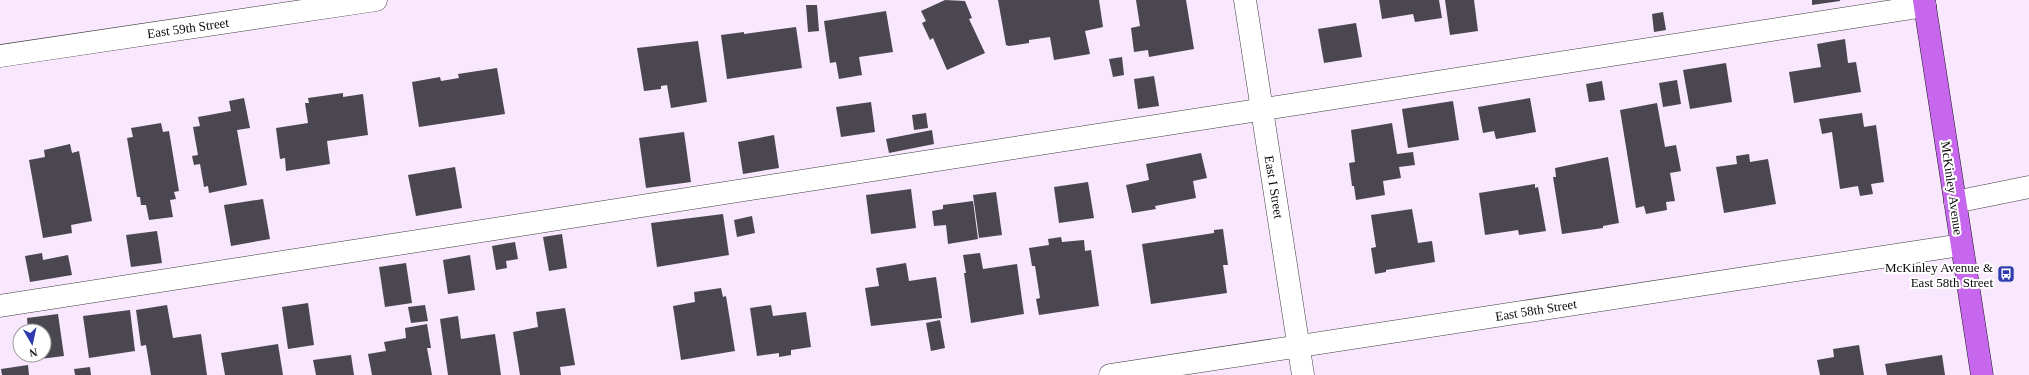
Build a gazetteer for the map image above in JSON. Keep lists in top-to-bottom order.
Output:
{
  "streets": {
    "main road": ["McKinley Avenue"],
    "street": ["East 59th Street", "East I Street", "East 58th Street"]
  },
  "crossings": [
    ["East I Street", "East 58th Street"],
    ["McKinley Avenue", "East 58th Street"]
  ],
  "places": {
    "bus stop": ["McKinley Avenue & East 58th Street"]
  },
  "north": "bottom"
}
